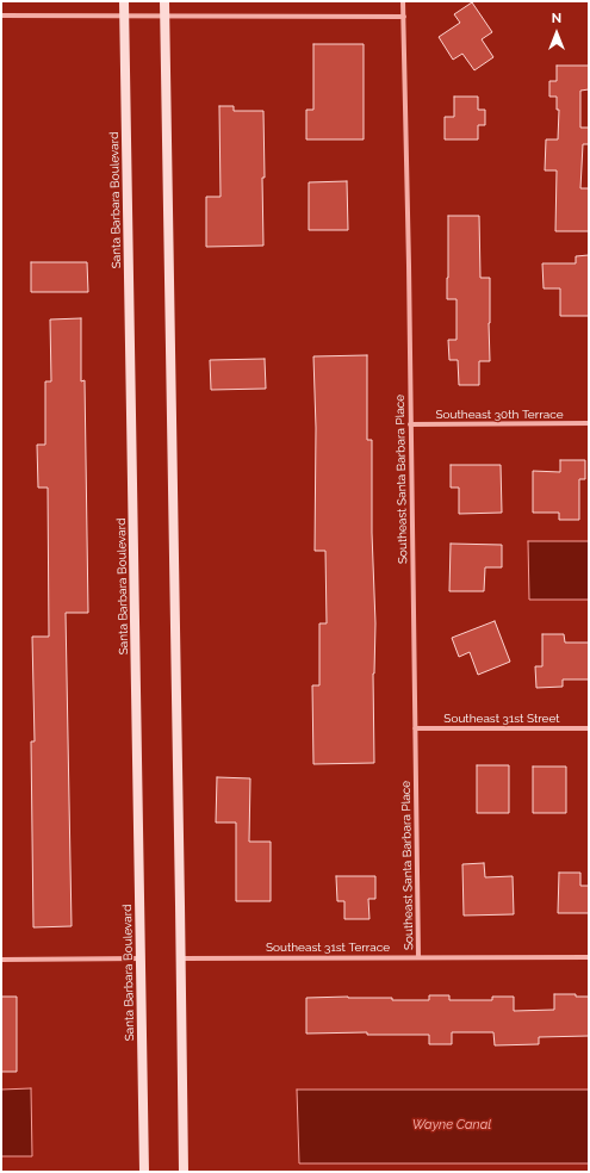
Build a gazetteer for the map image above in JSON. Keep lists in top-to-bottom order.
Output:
{
  "streets": {
    "main road": ["Santa Barbara Boulevard"],
    "street": [
      "Southeast 30th Terrace",
      "Southeast Santa Barbara Place",
      "Southeast 31st Street",
      "Southeast 31st Terrace"
    ]
  },
  "crossings": [
    ["Southeast 30th Terrace", "Southeast Santa Barbara Place"],
    ["Southeast Santa Barbara Place", "Southeast 31st Street"],
    ["Southeast Santa Barbara Place", "Southeast 31st Terrace"]
  ],
  "water": ["Wayne Canal"],
  "north": "top"
}
